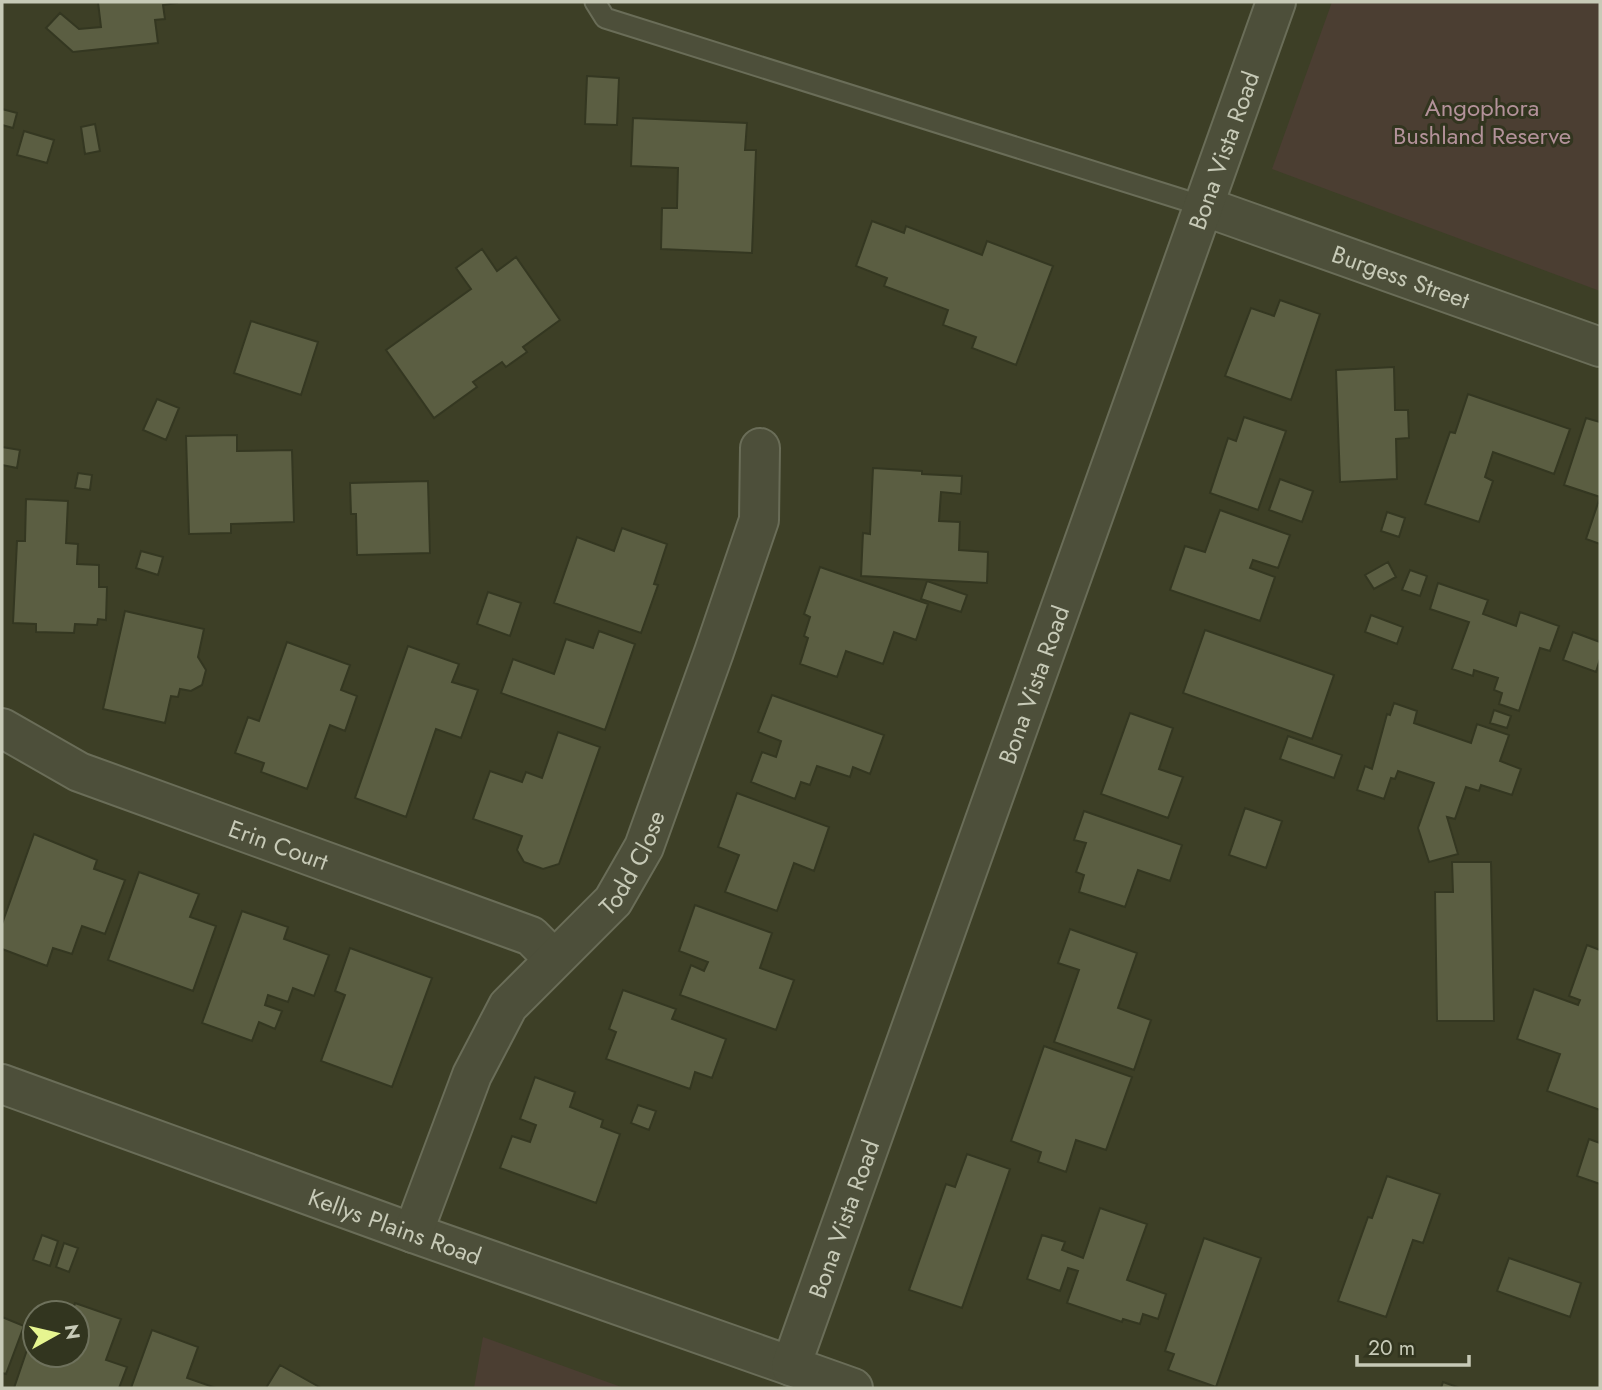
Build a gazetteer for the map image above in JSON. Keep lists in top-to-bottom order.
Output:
{
  "streets": {
    "street": [
      "Bona Vista Road",
      "Burgess Street",
      "Erin Court",
      "Todd Close",
      "Kellys Plains Road"
    ]
  },
  "crossings": [
    ["Bona Vista Road", "Burgess Street"],
    ["Bona Vista Road", "Kellys Plains Road"],
    ["Erin Court", "Todd Close"],
    ["Todd Close", "Kellys Plains Road"]
  ],
  "parks": ["Angophora Bushland Reserve"],
  "scale_bar": "20 m",
  "north": "right"
}
